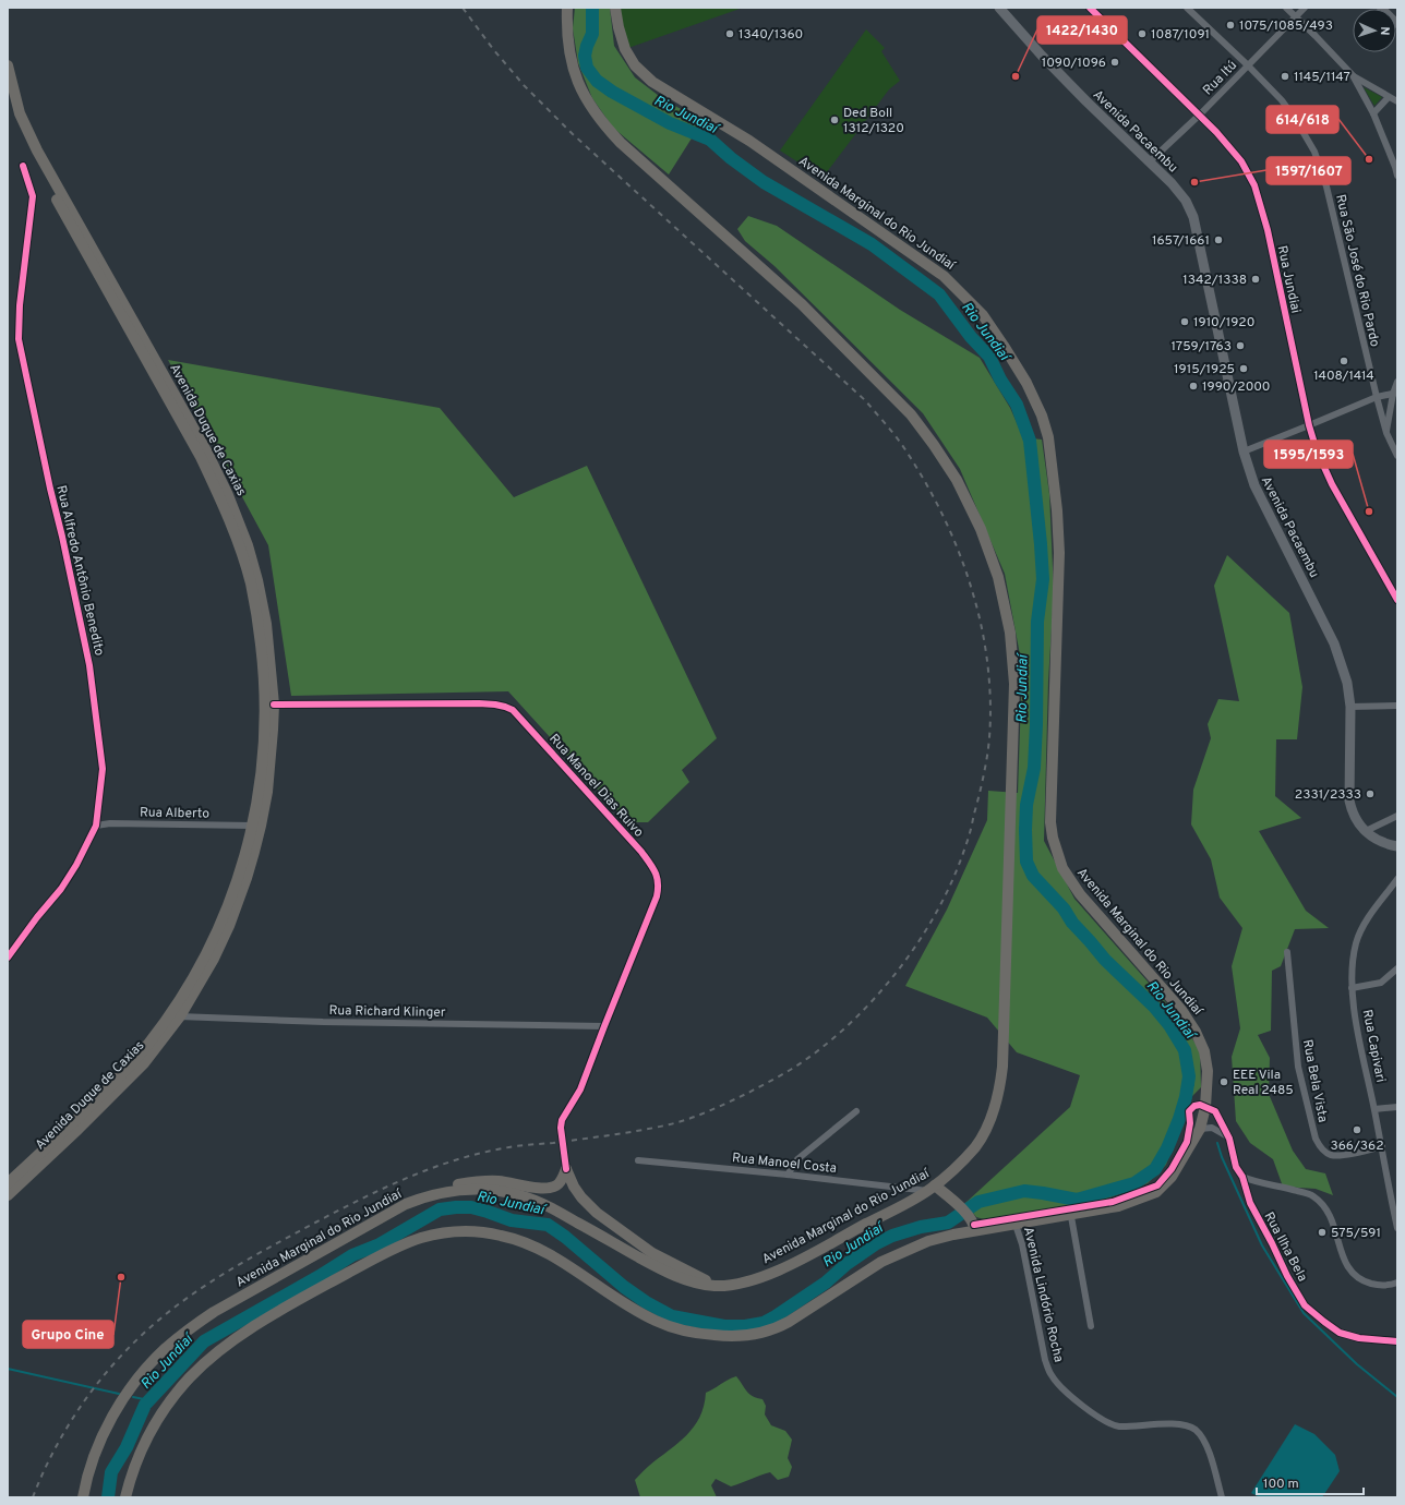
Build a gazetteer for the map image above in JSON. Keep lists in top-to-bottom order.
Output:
{
  "streets": {
    "main road": ["Avenida Pacaembu", "Avenida Marginal do Rio Jundiaí", "Avenida Duque de Caxias"],
    "street": [
      "Rua Itú",
      "Rua São José do Rio Pardo",
      "Rua Jundiai",
      "Rua Alfredo Antônio Benedito",
      "Rua Manoel Dias Ruivo",
      "Rua Alberto",
      "Rua Richard Klinger",
      "Rua Capivari",
      "Rua Bela Vista",
      "Rua Manoel Costa",
      "Rua Ilha Bela",
      "Avenida Lindório Rocha"
    ]
  },
  "crossings": [
    ["Rua Itú", "Avenida Pacaembu"],
    ["Rua Itú", "Rua São José do Rio Pardo"],
    ["Rua Itú", "Rua Jundiai"],
    ["Avenida Marginal do Rio Jundiaí", "Rua Manoel Costa"],
    ["Avenida Marginal do Rio Jundiaí", "Rua Ilha Bela"],
    ["Avenida Marginal do Rio Jundiaí", "Avenida Lindório Rocha"],
    ["Avenida Duque de Caxias", "Rua Manoel Dias Ruivo"],
    ["Avenida Duque de Caxias", "Rua Alberto"],
    ["Avenida Duque de Caxias", "Rua Richard Klinger"],
    ["Rua Alfredo Antônio Benedito", "Rua Alberto"],
    ["Rua Manoel Dias Ruivo", "Rua Richard Klinger"],
    ["Rua Capivari", "Rua Bela Vista"]
  ],
  "water": ["Rio Jundiaí"],
  "places": [
    "1075/1085/493",
    "1340/1360",
    "1087/1091",
    "1090/1096",
    "1422/1430",
    "1145/1147",
    "Ded Boll 1312/1320",
    "614/618",
    "1597/1607",
    "1657/1661",
    "1342/1338",
    "1910/1920",
    "1759/1763",
    "1408/1414",
    "1915/1925",
    "1990/2000",
    "1595/1593",
    "2331/2333",
    "EEE Vila Real 2485",
    "366/362",
    "575/591",
    "Grupo Cine"
  ],
  "scale_bar": "100 m",
  "north": "right"
}
